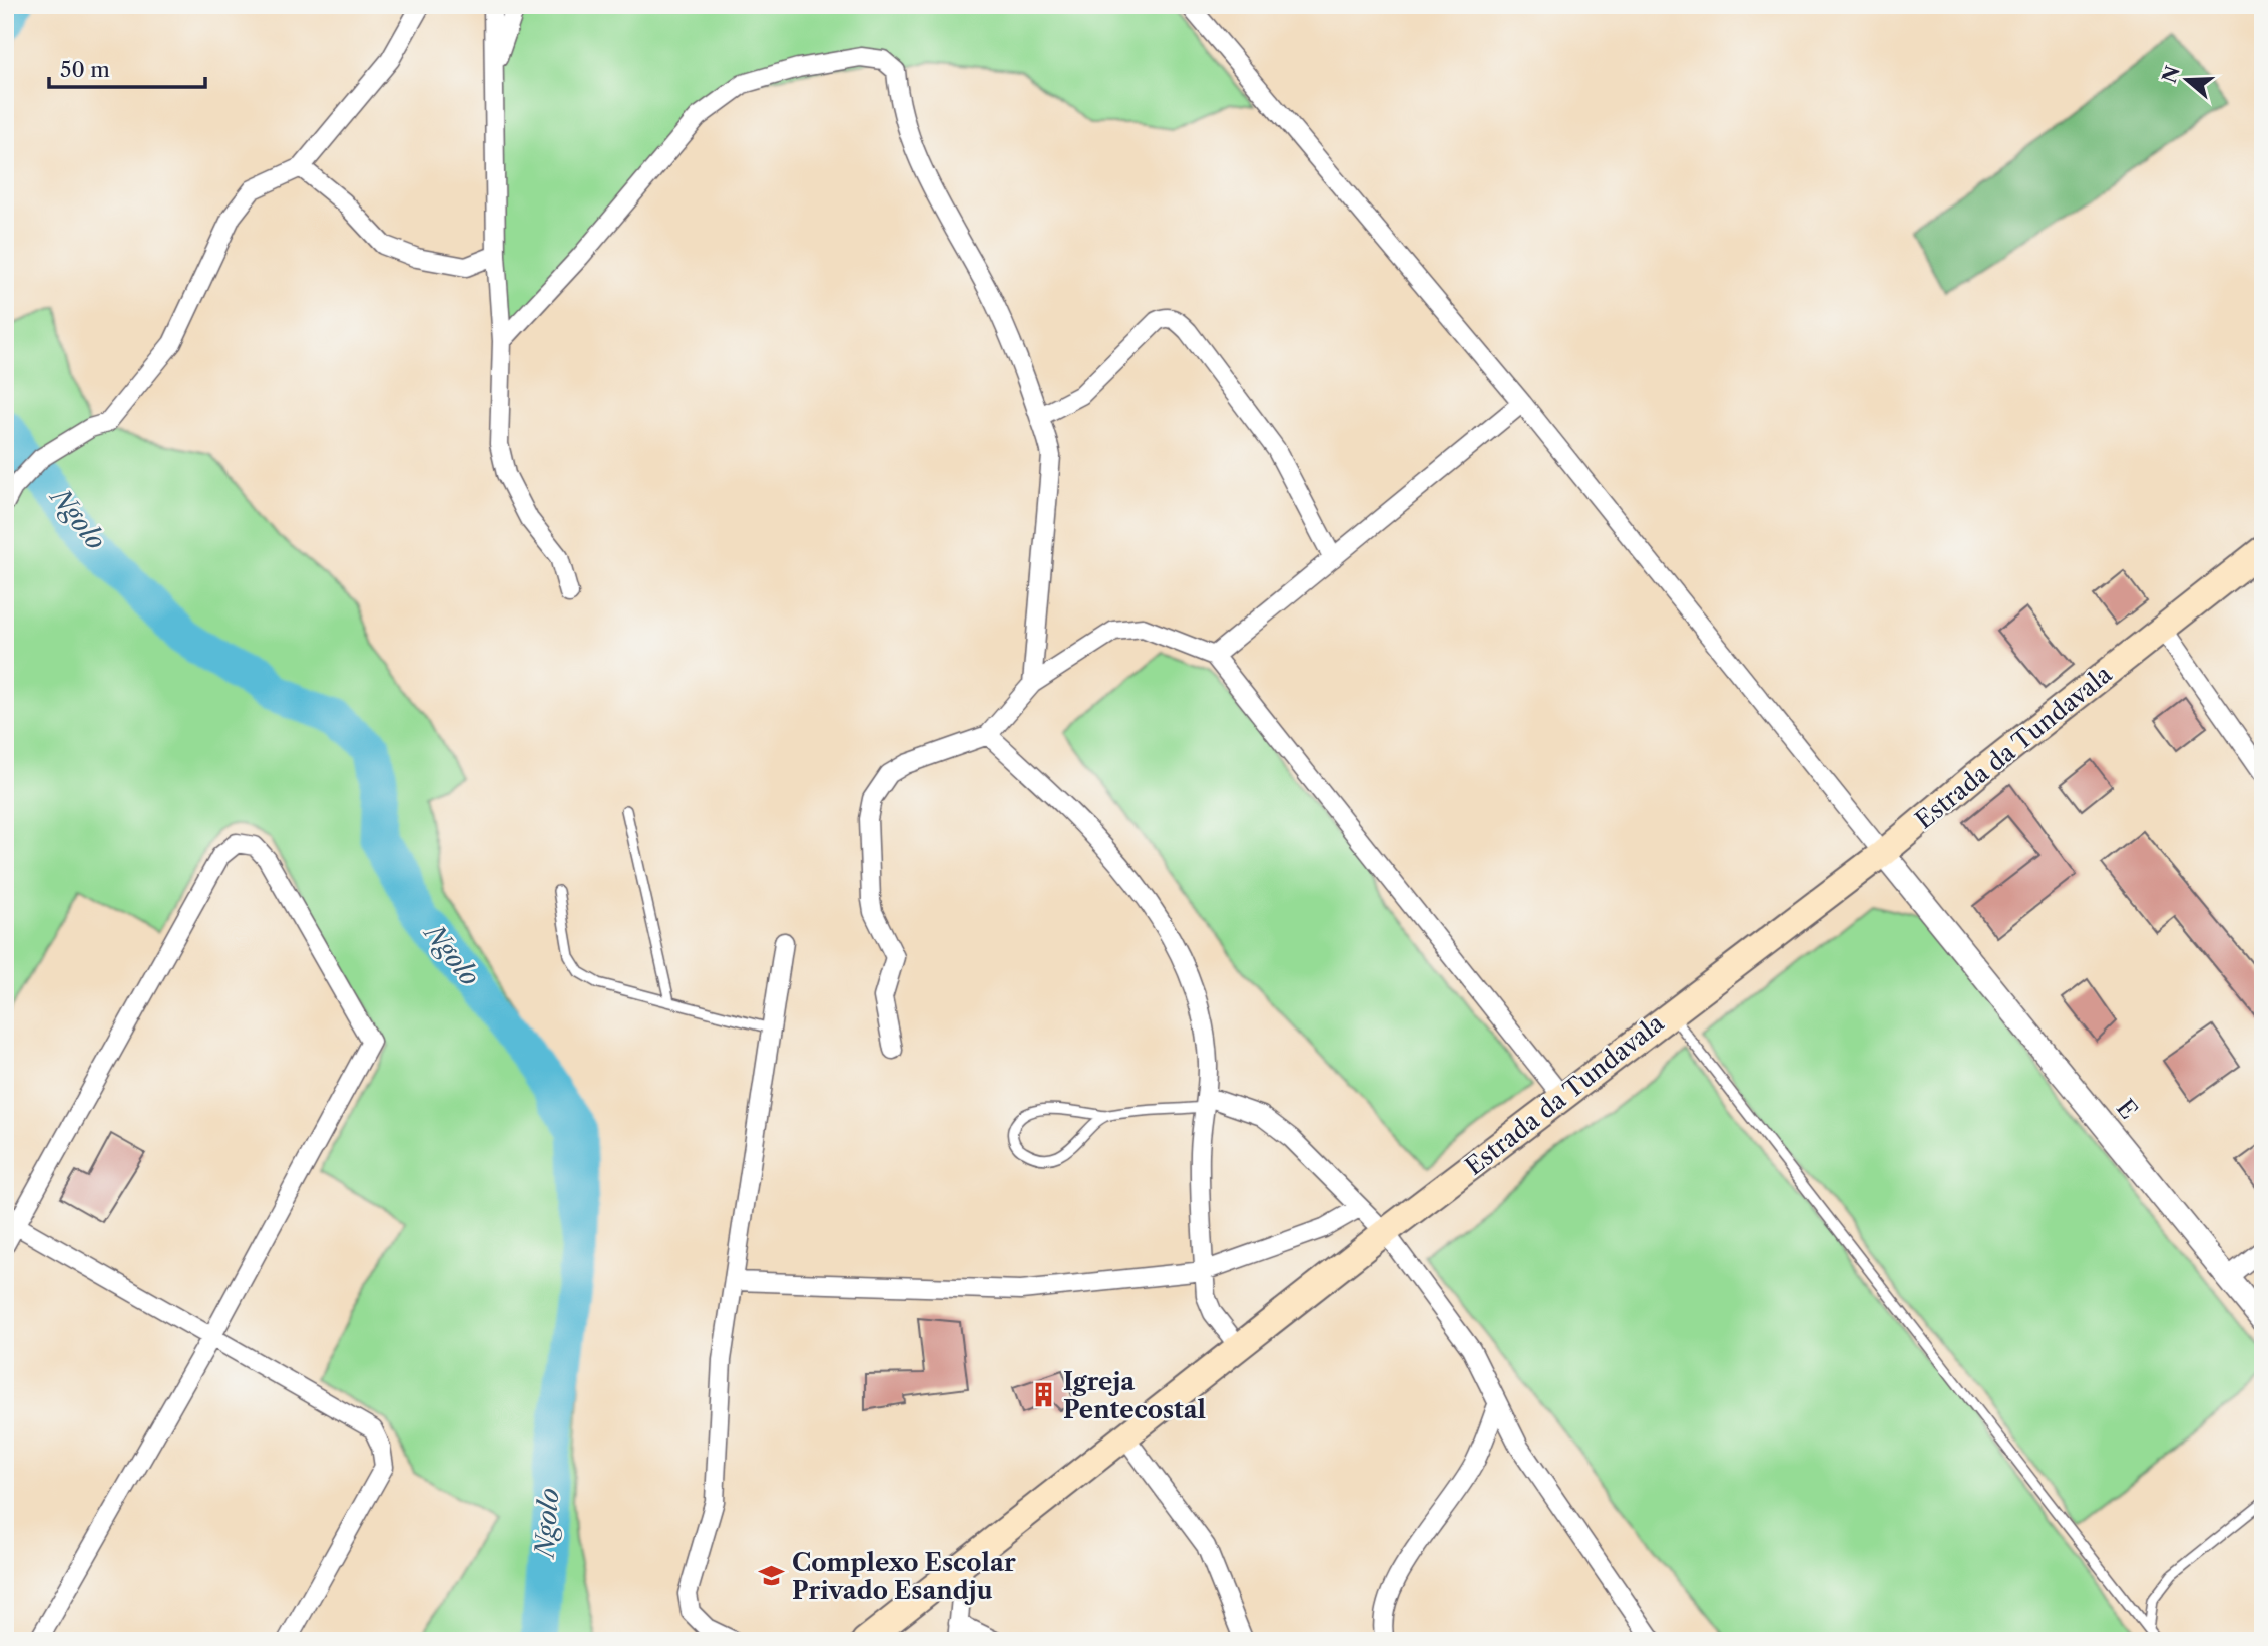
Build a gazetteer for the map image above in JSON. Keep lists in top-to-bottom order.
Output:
{
  "streets": {
    "main road": ["Estrada da Tundavala"],
    "street": ["E"]
  },
  "crossings": [
    ["Estrada da Tundavala", "E"]
  ],
  "water": ["Ngolo"],
  "places": {
    "building": ["Igreja Pentecostal"],
    "school or university": ["Complexo Escolar Privado Esandju"]
  },
  "scale_bar": "50 m",
  "north": "left"
}
